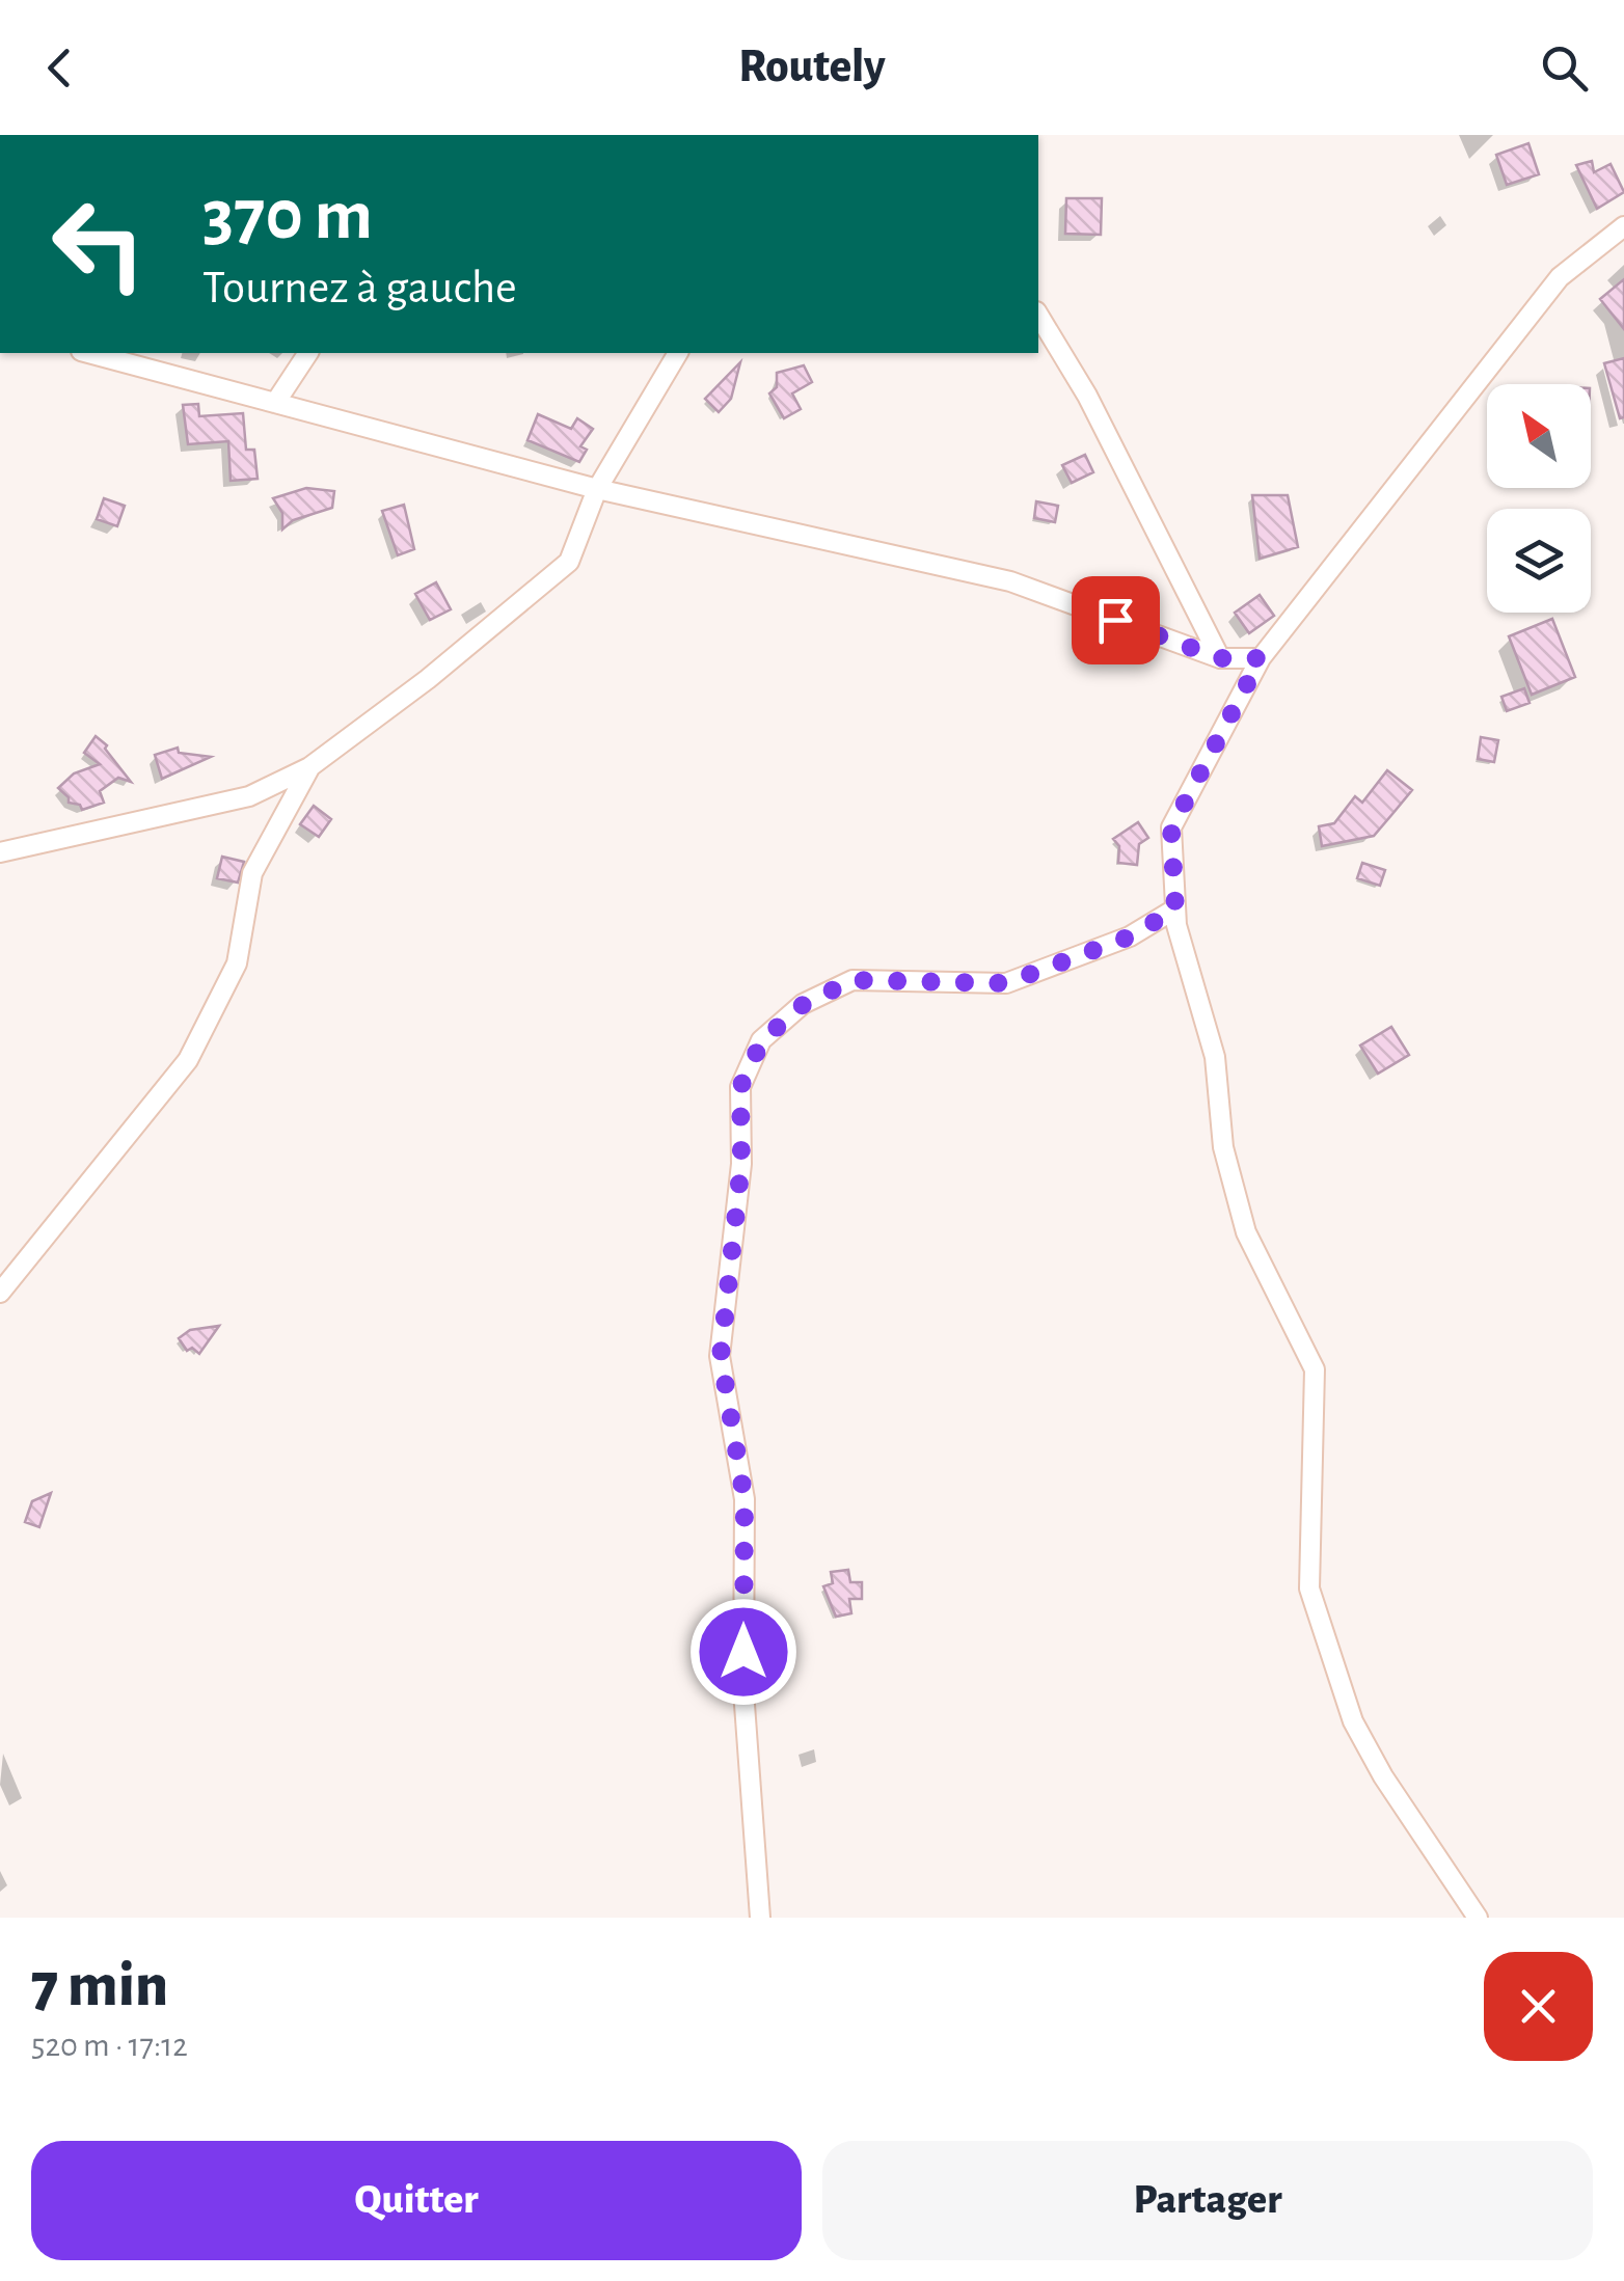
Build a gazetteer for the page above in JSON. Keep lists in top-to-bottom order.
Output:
{
  "north": "top left",
  "page": {
    "header": "Routely",
    "turn": ["370 m", "Tournez à gauche"],
    "heading": ["7 min", "520 m · 17:12"],
    "buttons": ["Quitter", "Partager"]
  }
}
